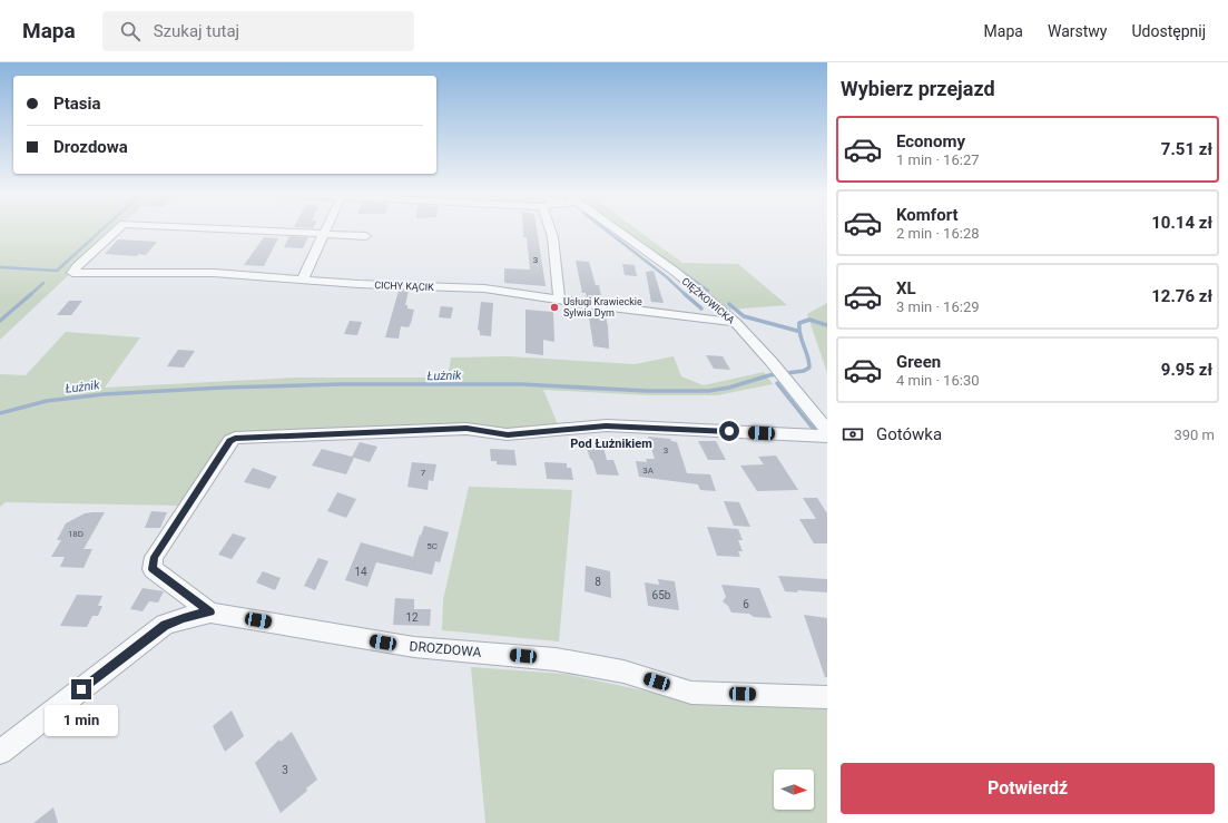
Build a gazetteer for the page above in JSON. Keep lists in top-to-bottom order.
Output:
{
  "streets": {
    "street": ["CICHY KĄCIK", "CIĘŻKOWICKA", "DROZDOWA"]
  },
  "crossings": [
    ["CICHY KĄCIK", "CIĘŻKOWICKA"]
  ],
  "districts": ["Pod Łużnikiem"],
  "water": ["Łużnik"],
  "places": ["Usługi Krawieckie Sylwia Dym"],
  "house_numbers": [
    "3",
    "3",
    "3A",
    "7",
    "18D",
    "5C",
    "14",
    "8",
    "65b",
    "6",
    "12",
    "3"
  ],
  "north": "right",
  "page": {
    "header": "Mapa",
    "search": "Szukaj tutaj",
    "nav": ["Mapa", "Warstwy", "Udostępnij"],
    "heading": "Wybierz przejazd",
    "banner": ["Ptasia", "Drozdowa"],
    "list": [
      {
        "name": "Economy",
        "note": "1 min · 16:27",
        "value": "7.51 zł"
      },
      {
        "name": "Komfort",
        "note": "2 min · 16:28",
        "value": "10.14 zł"
      },
      {
        "name": "XL",
        "note": "3 min · 16:29",
        "value": "12.76 zł"
      },
      {
        "name": "Green",
        "note": "4 min · 16:30",
        "value": "9.95 zł"
      }
    ],
    "pay": ["Gotówka", "390 m"],
    "bubble": "1 min",
    "buttons": "Potwierdź"
  }
}
